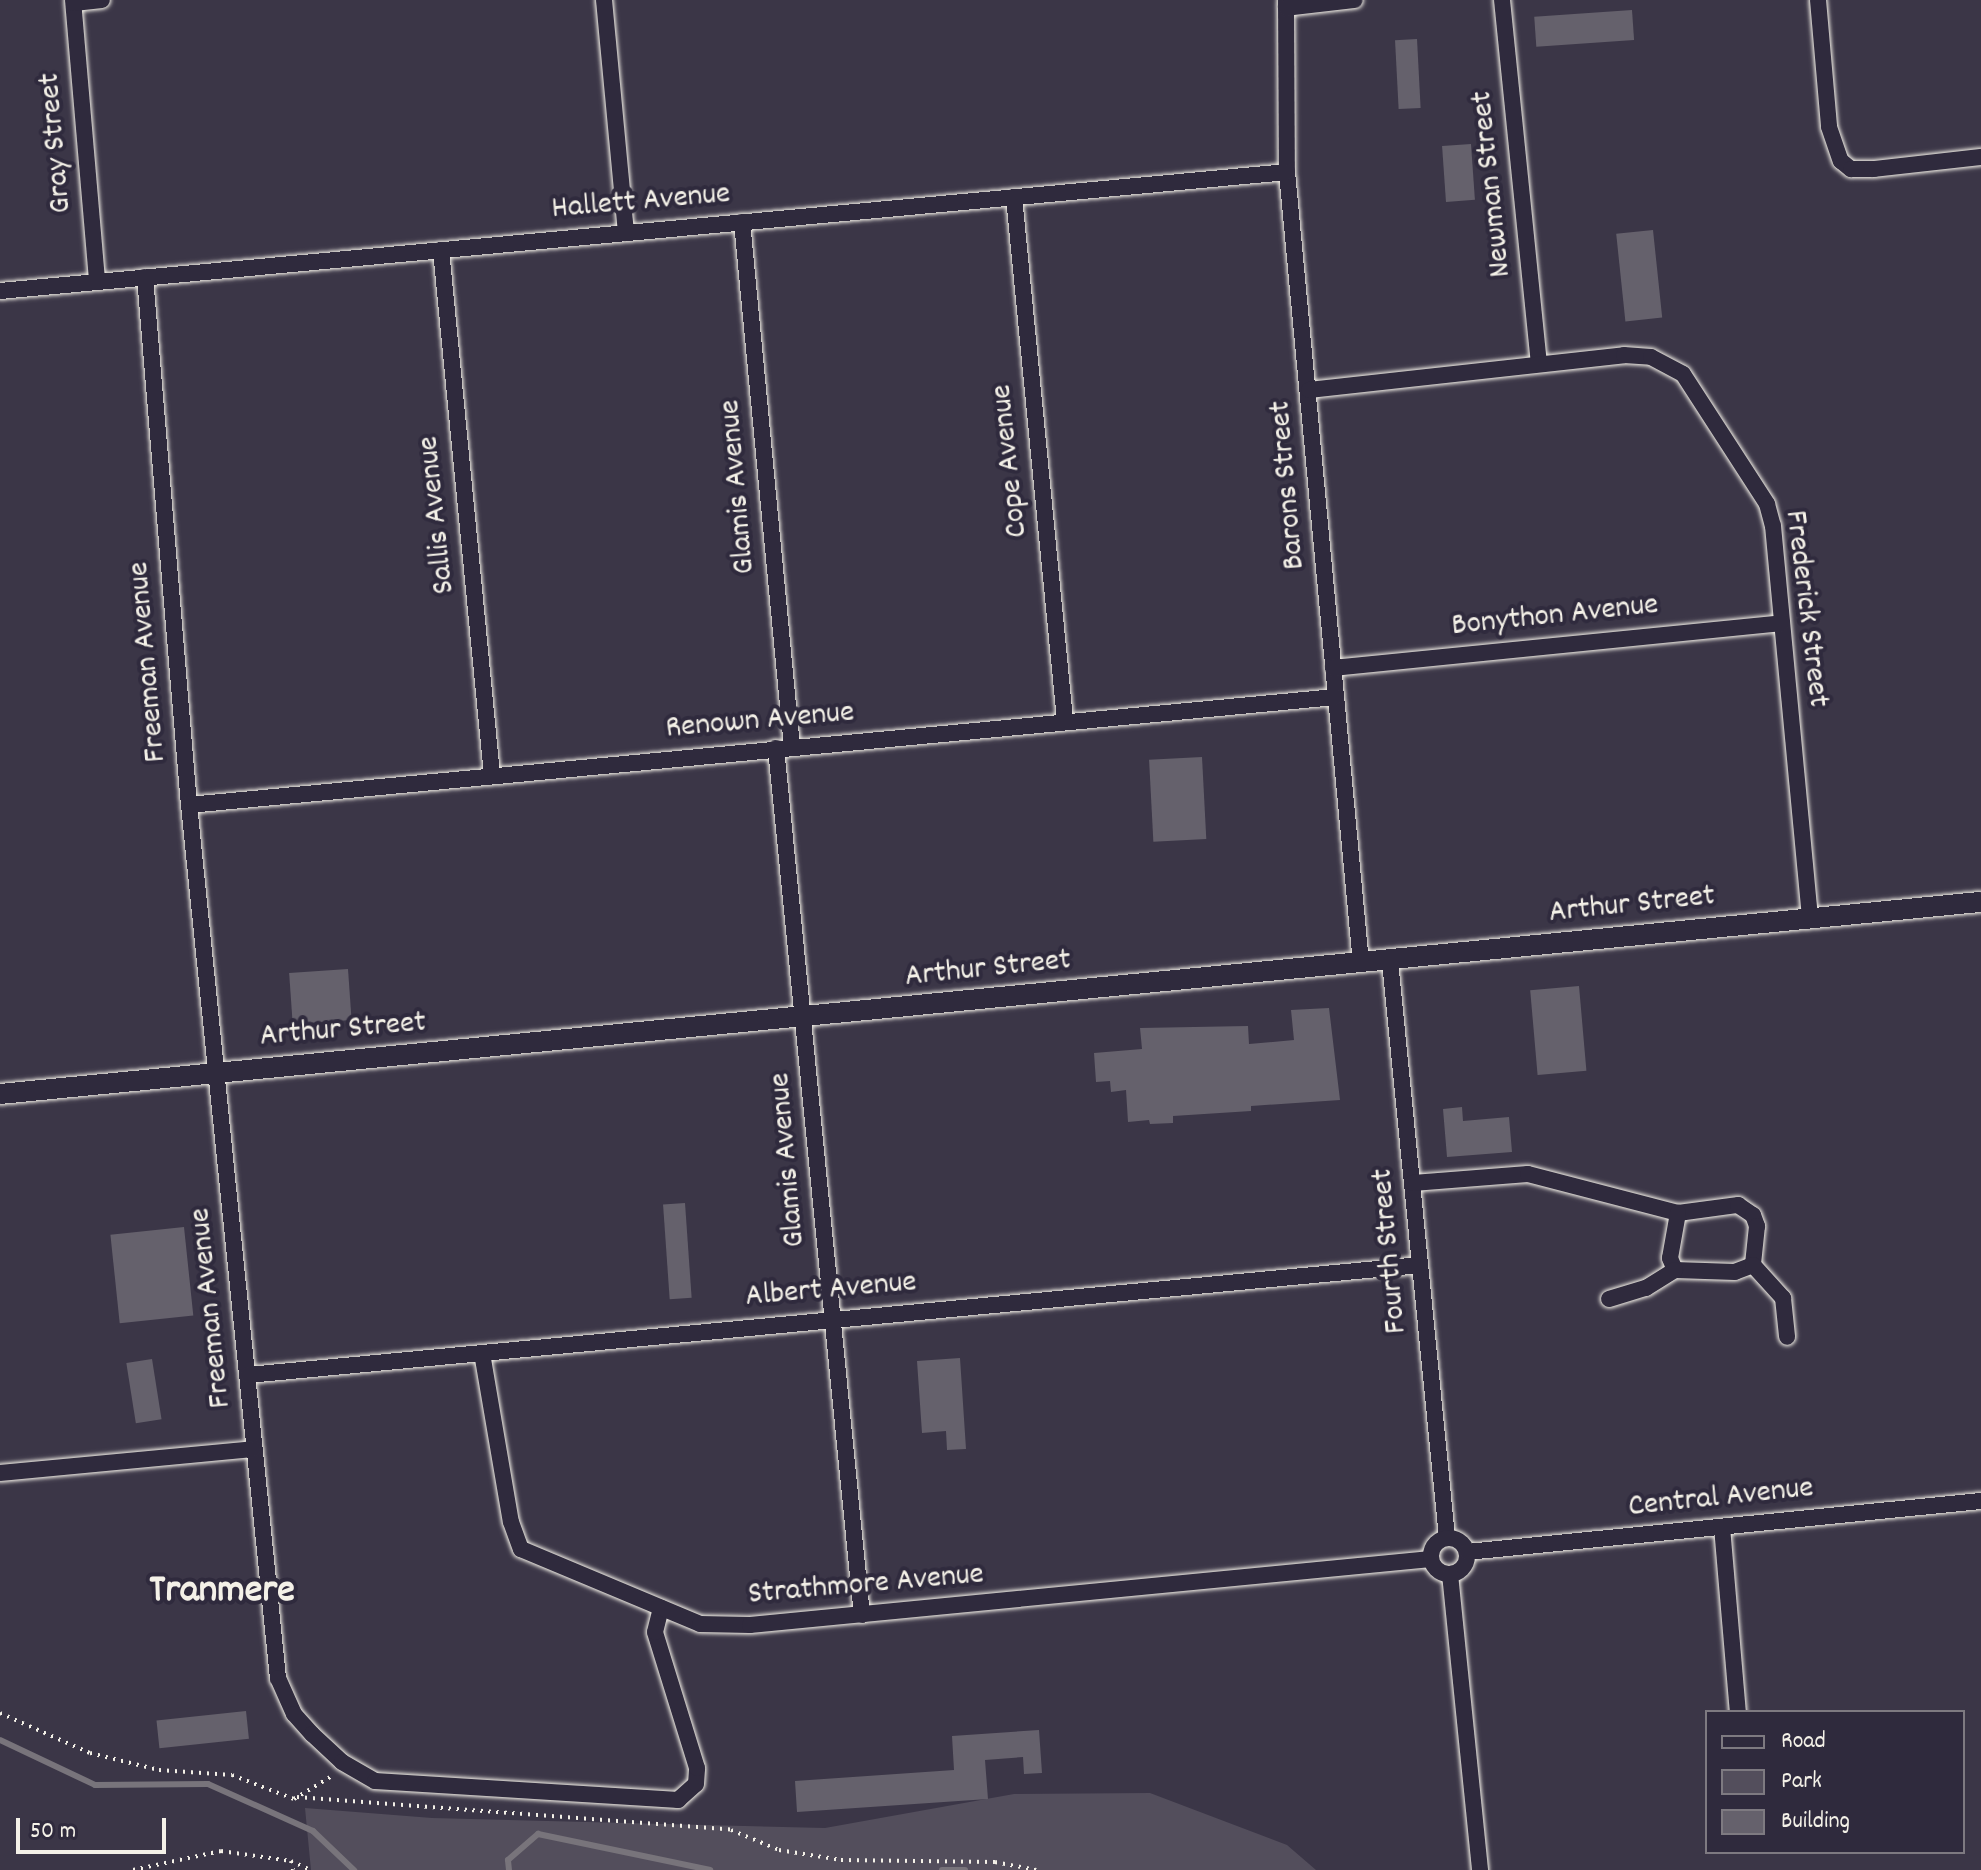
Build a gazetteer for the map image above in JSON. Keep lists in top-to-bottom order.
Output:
{
  "streets": {
    "street": [
      "Gray Street",
      "Newman Street",
      "Hallett Avenue",
      "Cope Avenue",
      "Barons Street",
      "Glamis Avenue",
      "Sallis Avenue",
      "Frederick Street",
      "Bonython Avenue",
      "Freeman Avenue",
      "Renown Avenue",
      "Arthur Street",
      "Fourth Street",
      "Albert Avenue",
      "Central Avenue",
      "Strathmore Avenue"
    ]
  },
  "crossings": [
    ["Gray Street", "Hallett Avenue"],
    ["Newman Street", "Frederick Street"],
    ["Hallett Avenue", "Cope Avenue"],
    ["Hallett Avenue", "Barons Street"],
    ["Hallett Avenue", "Glamis Avenue"],
    ["Hallett Avenue", "Sallis Avenue"],
    ["Hallett Avenue", "Freeman Avenue"],
    ["Cope Avenue", "Renown Avenue"],
    ["Barons Street", "Frederick Street"],
    ["Barons Street", "Bonython Avenue"],
    ["Barons Street", "Renown Avenue"],
    ["Barons Street", "Arthur Street"],
    ["Glamis Avenue", "Renown Avenue"],
    ["Glamis Avenue", "Arthur Street"],
    ["Glamis Avenue", "Albert Avenue"],
    ["Glamis Avenue", "Strathmore Avenue"],
    ["Sallis Avenue", "Renown Avenue"],
    ["Frederick Street", "Bonython Avenue"],
    ["Frederick Street", "Arthur Street"],
    ["Freeman Avenue", "Renown Avenue"],
    ["Freeman Avenue", "Arthur Street"],
    ["Freeman Avenue", "Albert Avenue"],
    ["Freeman Avenue", "Strathmore Avenue"],
    ["Arthur Street", "Fourth Street"],
    ["Fourth Street", "Albert Avenue"],
    ["Fourth Street", "Central Avenue"],
    ["Fourth Street", "Strathmore Avenue"],
    ["Albert Avenue", "Strathmore Avenue"],
    ["Central Avenue", "Strathmore Avenue"]
  ],
  "districts": ["Tranmere"],
  "legend": ["Road", "Park", "Building"],
  "scale_bar": "50 m"
}
